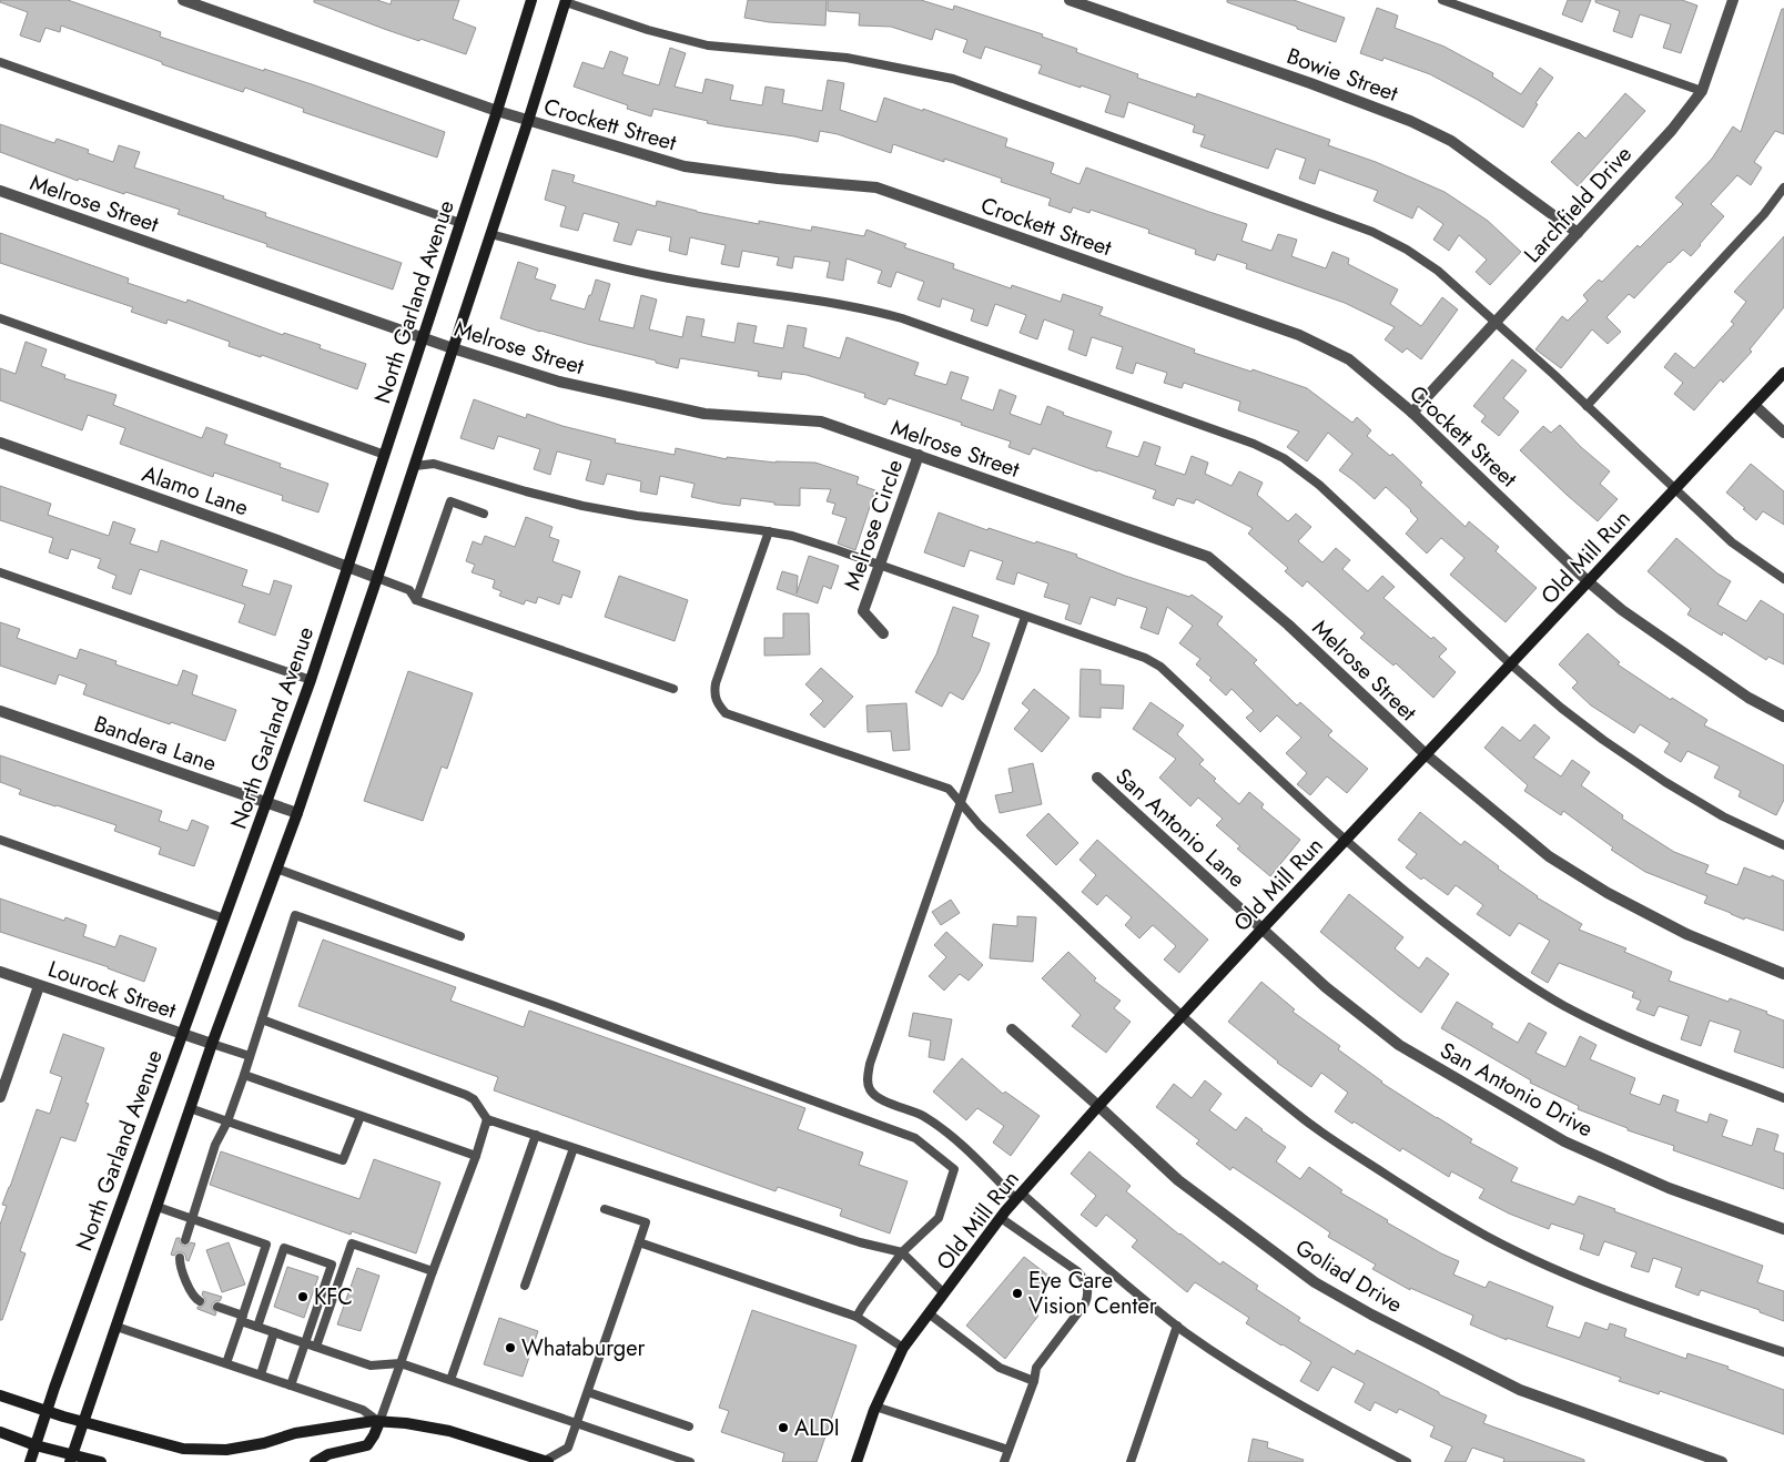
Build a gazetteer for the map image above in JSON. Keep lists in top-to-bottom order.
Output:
{
  "streets": {
    "main road": ["North Garland Avenue", "Old Mill Run"],
    "street": [
      "Bowie Street",
      "Crockett Street",
      "Melrose Street",
      "Larchfield Drive",
      "Alamo Lane",
      "Melrose Circle",
      "Bandera Lane",
      "San Antonio Lane",
      "Lourock Street",
      "San Antonio Drive",
      "Goliad Drive"
    ]
  },
  "crossings": [
    ["Bowie Street", "Larchfield Drive"],
    ["Crockett Street", "Larchfield Drive"],
    ["Crockett Street", "North Garland Avenue"],
    ["Crockett Street", "Old Mill Run"],
    ["Melrose Street", "North Garland Avenue"],
    ["Melrose Street", "Melrose Circle"],
    ["Melrose Street", "Old Mill Run"],
    ["North Garland Avenue", "Alamo Lane"],
    ["North Garland Avenue", "Bandera Lane"],
    ["North Garland Avenue", "Lourock Street"],
    ["Old Mill Run", "San Antonio Lane"],
    ["Old Mill Run", "San Antonio Drive"],
    ["Old Mill Run", "Goliad Drive"],
    ["San Antonio Lane", "San Antonio Drive"]
  ],
  "places": [
    "Eye Care Vision Center",
    "KFC",
    "Whataburger",
    "ALDI"
  ]
}
